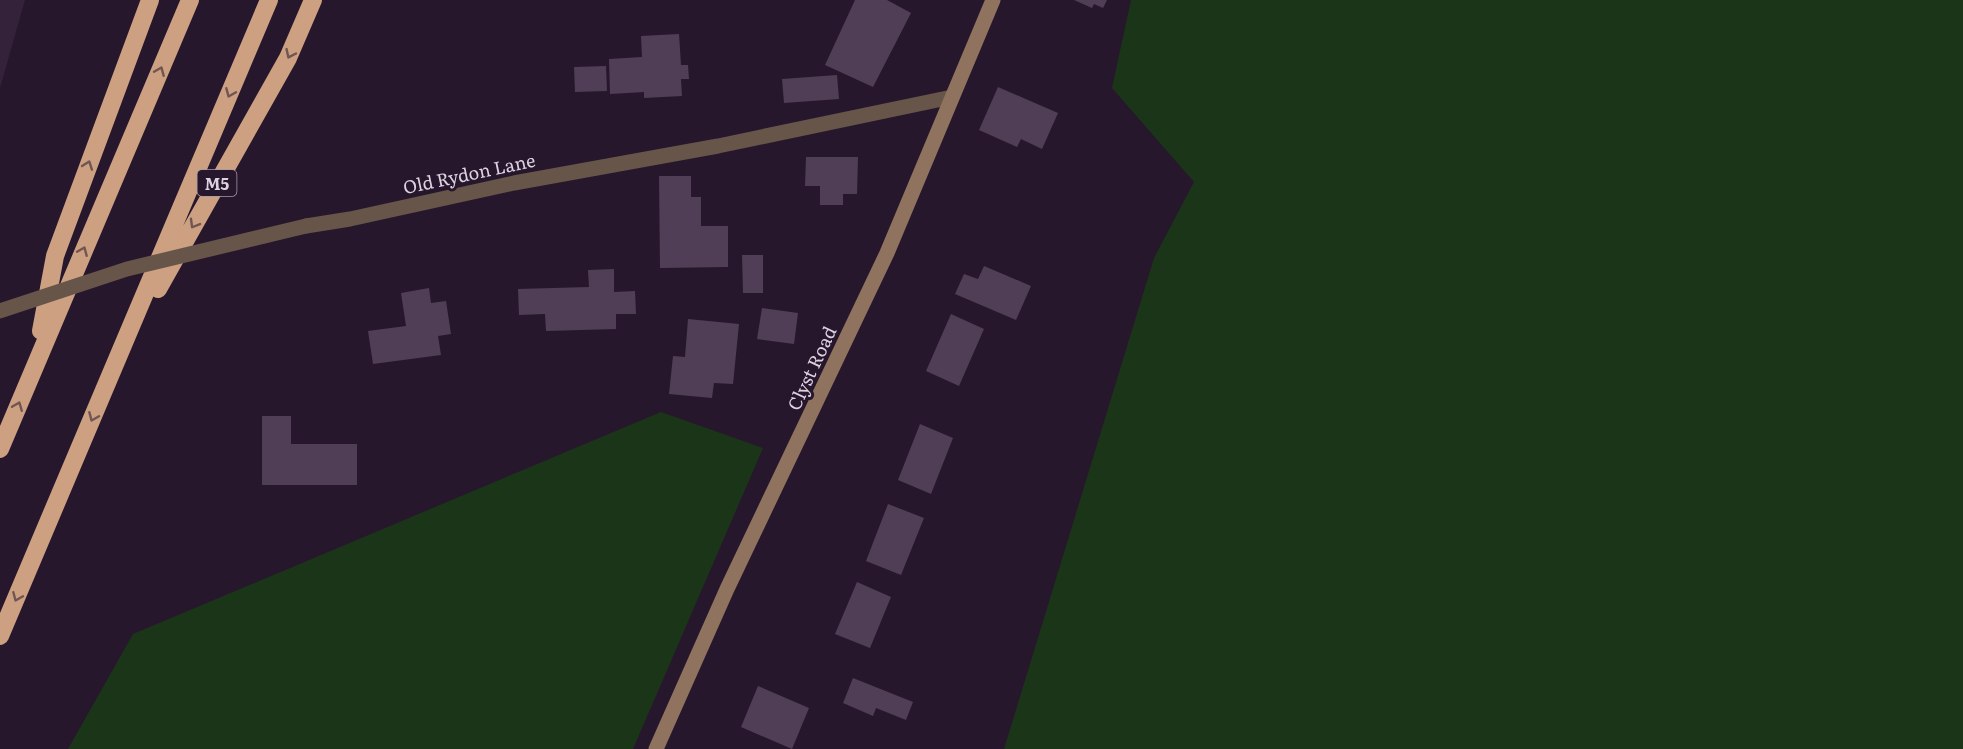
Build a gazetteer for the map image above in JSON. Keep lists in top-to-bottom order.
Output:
{
  "streets": {
    "highway": ["M5"],
    "street": ["Old Rydon Lane", "Clyst Road"]
  },
  "crossings": [
    ["Old Rydon Lane", "Clyst Road"]
  ]
}
